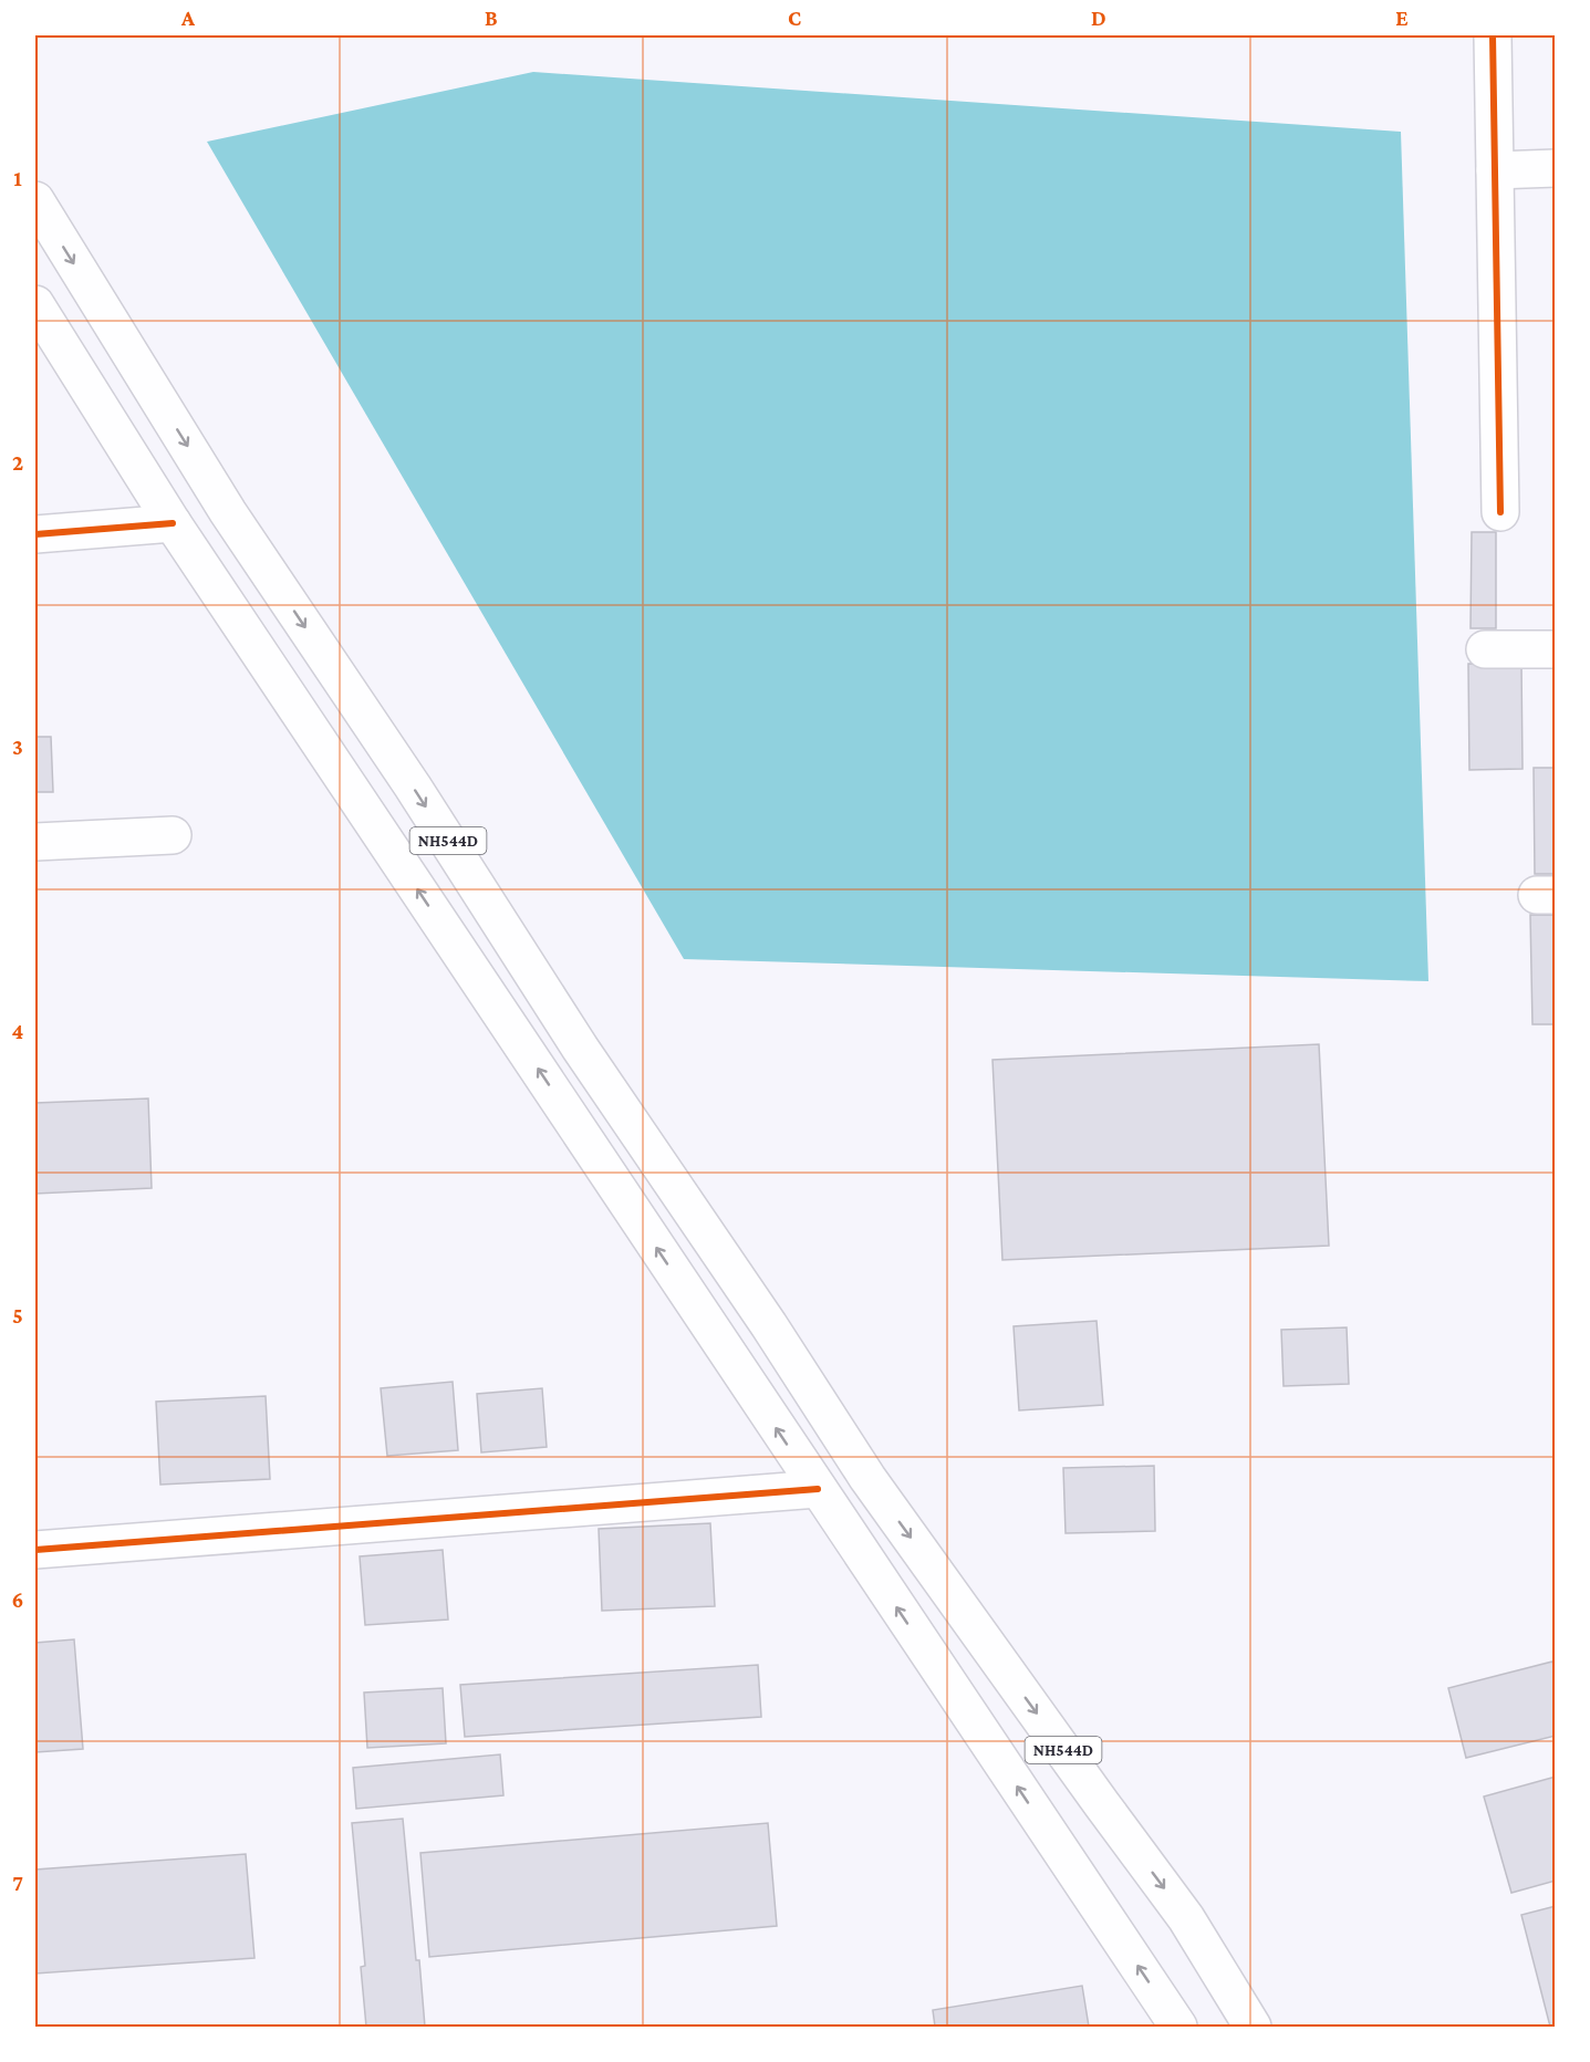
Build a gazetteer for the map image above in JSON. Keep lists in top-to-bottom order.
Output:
{
  "streets": {
    "main road": ["NH544D"]
  },
  "grid": {
    "columns": [
      "A",
      "B",
      "C",
      "D",
      "E"
    ],
    "rows": [
      "1",
      "2",
      "3",
      "4",
      "5",
      "6",
      "7"
    ]
  }
}
